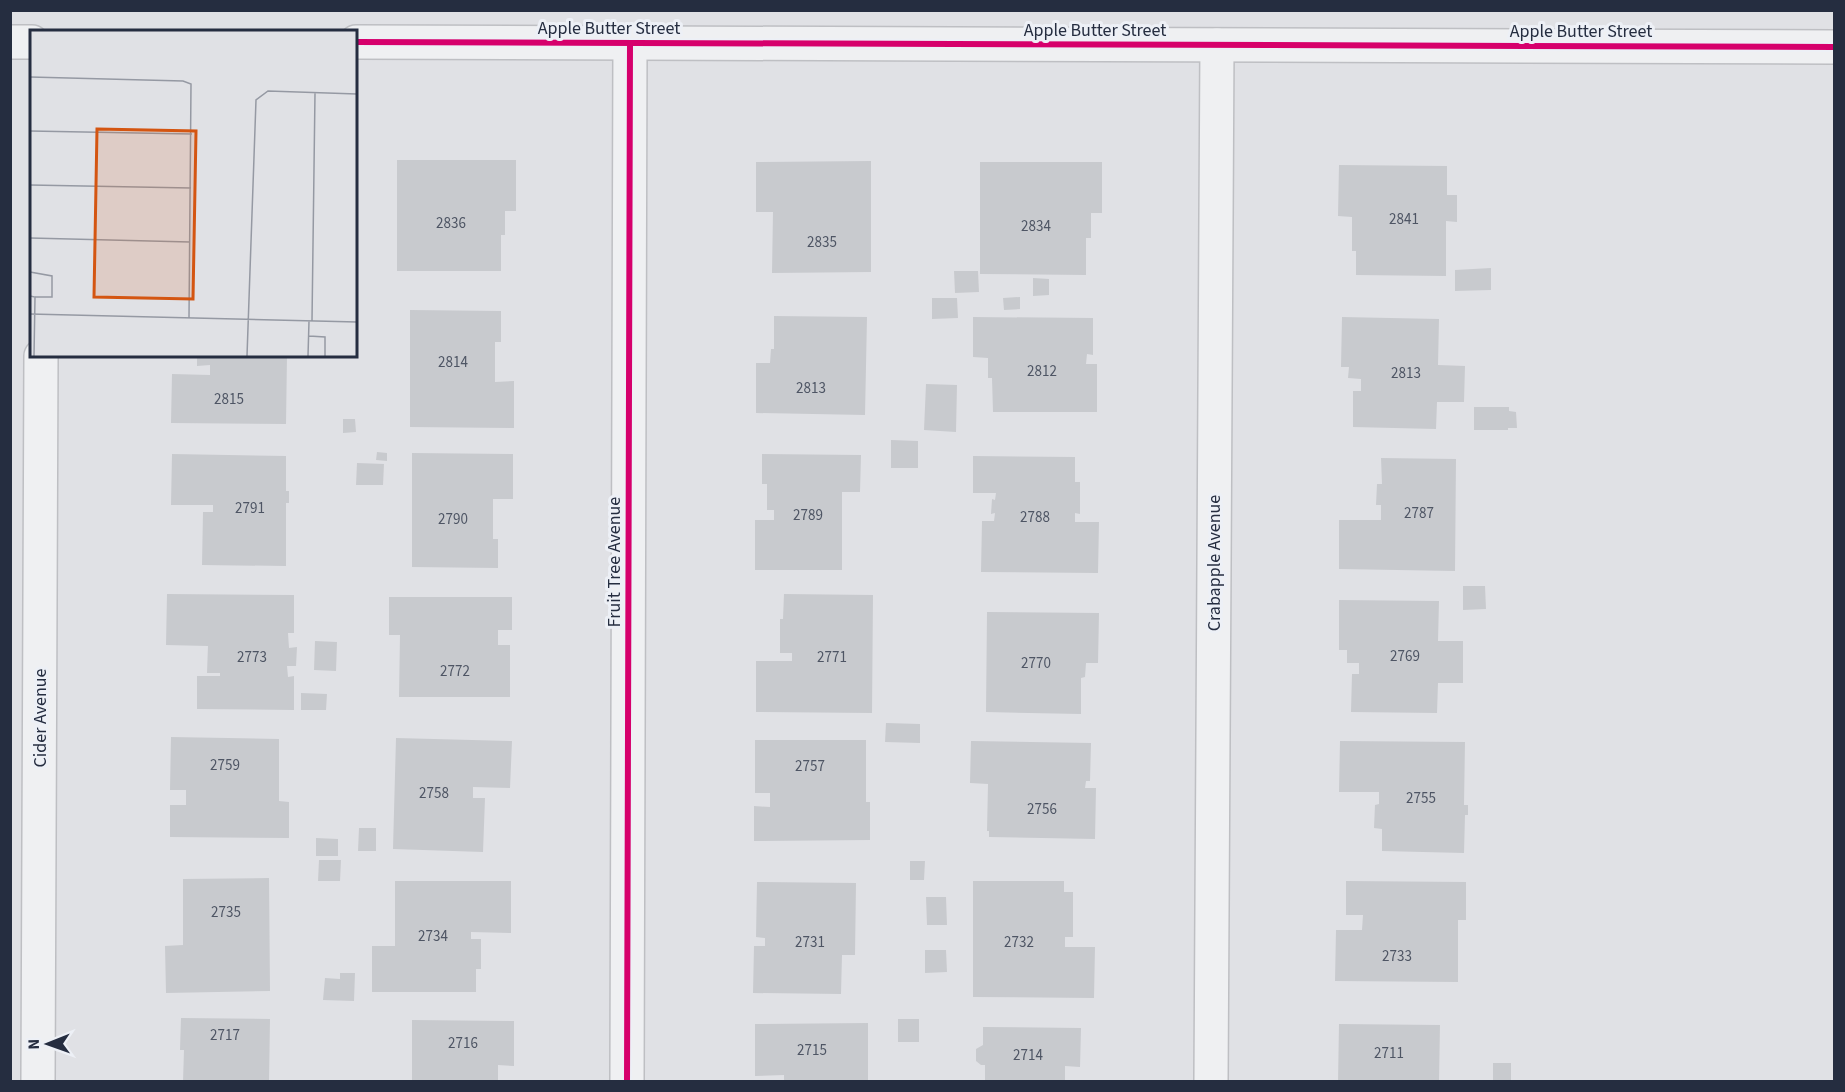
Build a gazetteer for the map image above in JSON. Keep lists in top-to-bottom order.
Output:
{
  "streets": {
    "street": [
      "Apple Butter Street",
      "Fruit Tree Avenue",
      "Crabapple Avenue",
      "Cider Avenue"
    ]
  },
  "crossings": [
    ["Apple Butter Street", "Fruit Tree Avenue"],
    ["Apple Butter Street", "Crabapple Avenue"]
  ],
  "house_numbers": [
    "2841",
    "2836",
    "2834",
    "2835",
    "2814",
    "2812",
    "2813",
    "2813",
    "2815",
    "2791",
    "2787",
    "2789",
    "2788",
    "2790",
    "2769",
    "2773",
    "2771",
    "2770",
    "2772",
    "2759",
    "2757",
    "2758",
    "2755",
    "2756",
    "2735",
    "2734",
    "2731",
    "2732",
    "2733",
    "2717",
    "2716",
    "2715",
    "2711",
    "2714"
  ],
  "north": "left"
}
